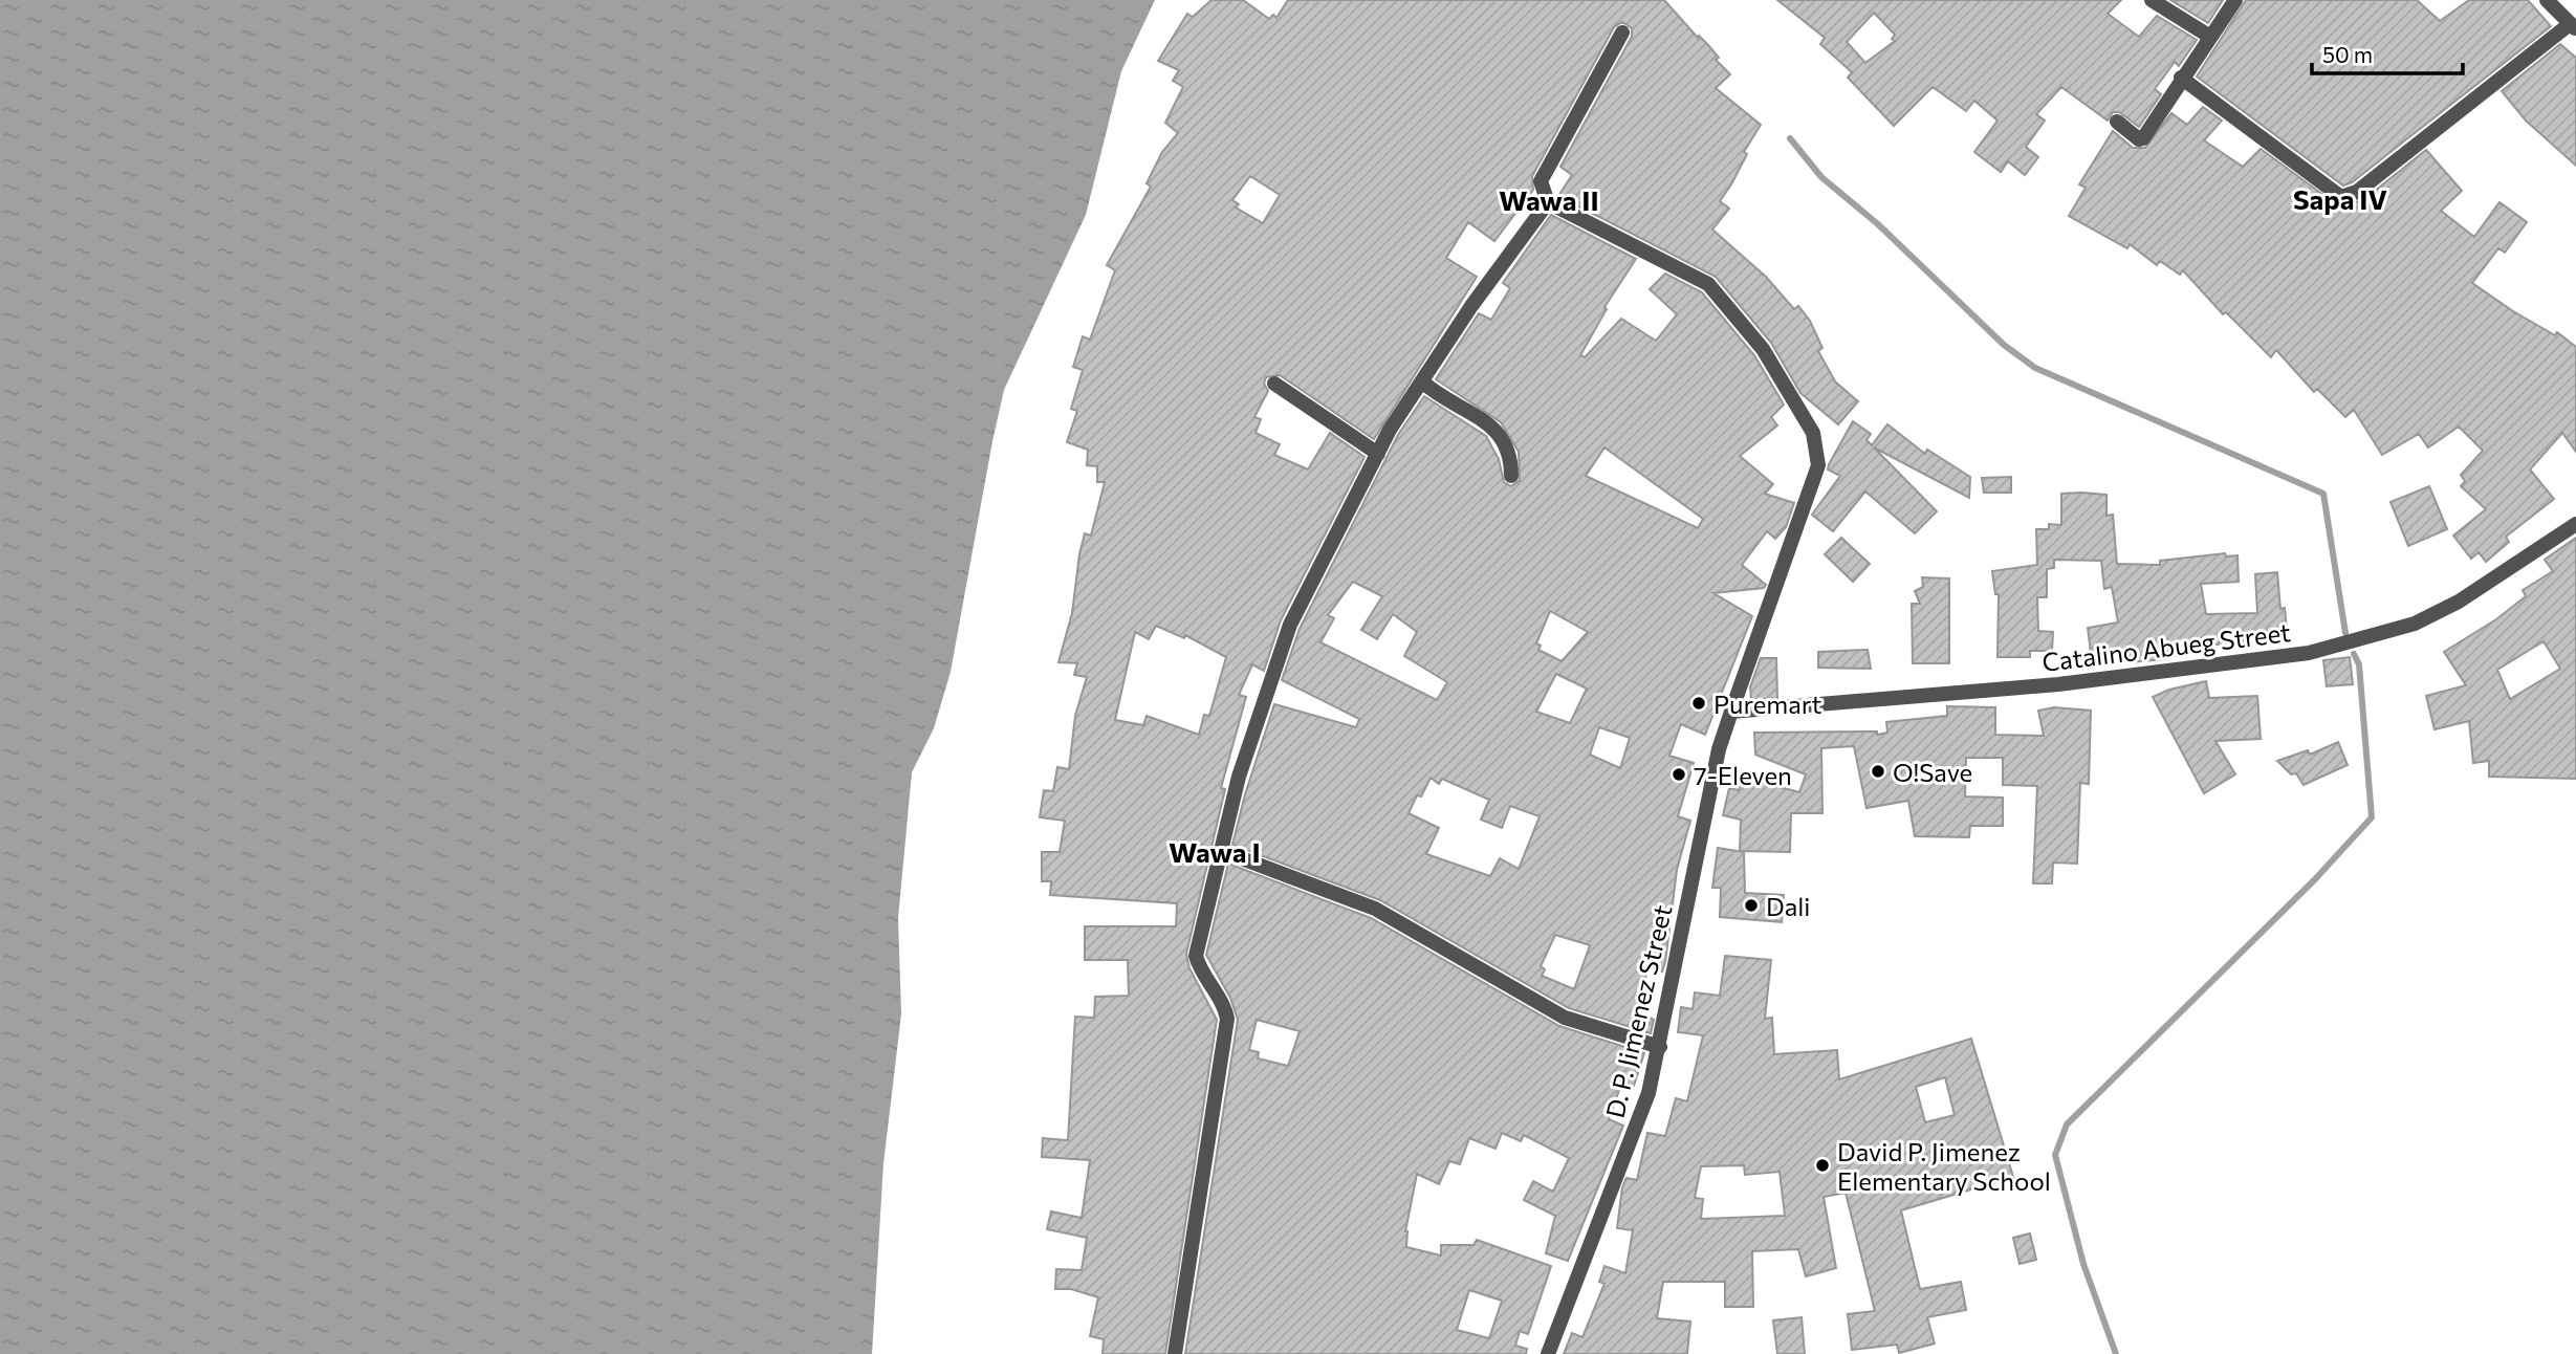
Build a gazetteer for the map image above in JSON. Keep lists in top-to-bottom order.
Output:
{
  "streets": {
    "street": ["Catalino Abueg Street", "D. P. Jimenez Street"]
  },
  "crossings": [
    ["Catalino Abueg Street", "D. P. Jimenez Street"]
  ],
  "districts": ["Sapa IV", "Wawa II", "Wawa I"],
  "places": [
    "Puremart",
    "O!Save",
    "7-Eleven",
    "Dali",
    "David P. Jimenez Elementary School"
  ],
  "scale_bar": "50 m"
}
